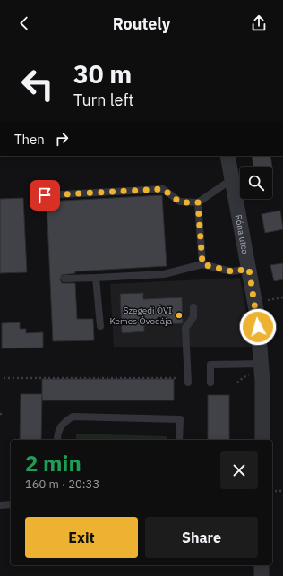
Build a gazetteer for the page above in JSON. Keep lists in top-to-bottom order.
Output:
{
  "streets": {
    "street": ["Róna utca"]
  },
  "places": ["Szegedi ÓVI Kemes Óvodája"],
  "page": {
    "header": "Routely",
    "turn": ["30 m", "Turn left"],
    "then": "Then",
    "heading": ["2 min", "160 m · 20:33"],
    "buttons": ["Exit", "Share"]
  }
}
